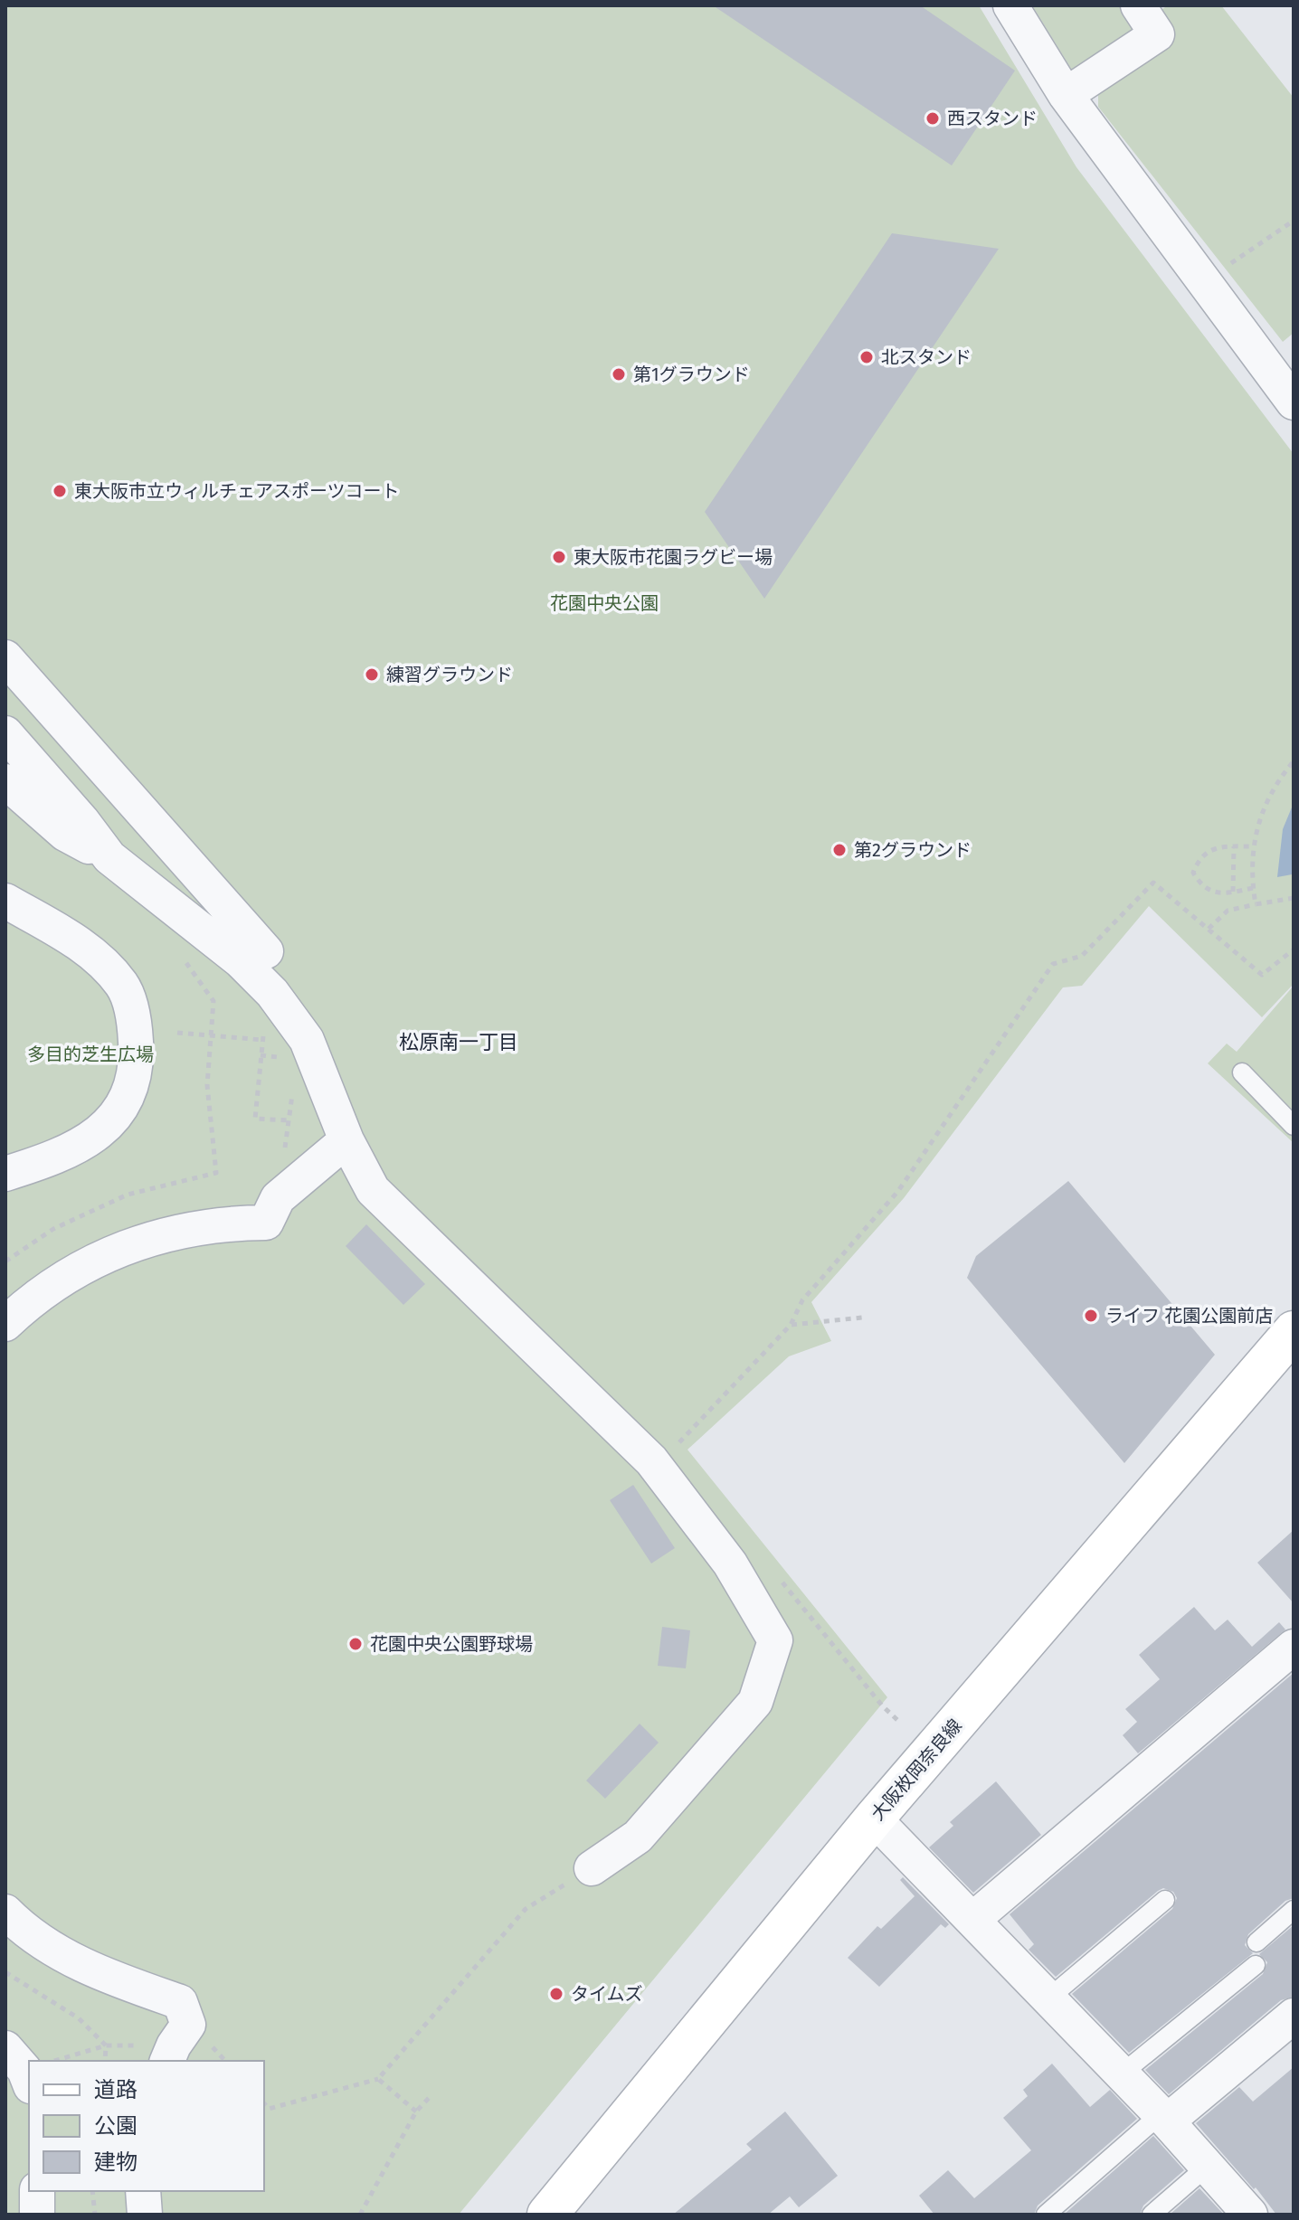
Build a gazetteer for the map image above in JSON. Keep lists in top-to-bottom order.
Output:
{
  "streets": {
    "main road": ["大阪枚岡奈良線"]
  },
  "districts": ["松原南一丁目"],
  "parks": ["花園中央公園", "多目的芝生広場"],
  "places": [
    "西スタンド",
    "北スタンド",
    "第1グラウンド",
    "東大阪市立ウィルチェアスポーツコート",
    "東大阪市花園ラグビー場",
    "練習グラウンド",
    "第2グラウンド",
    "ライフ 花園公園前店",
    "花園中央公園野球場",
    "タイムズ"
  ],
  "legend": ["道路", "公園", "建物"]
}
